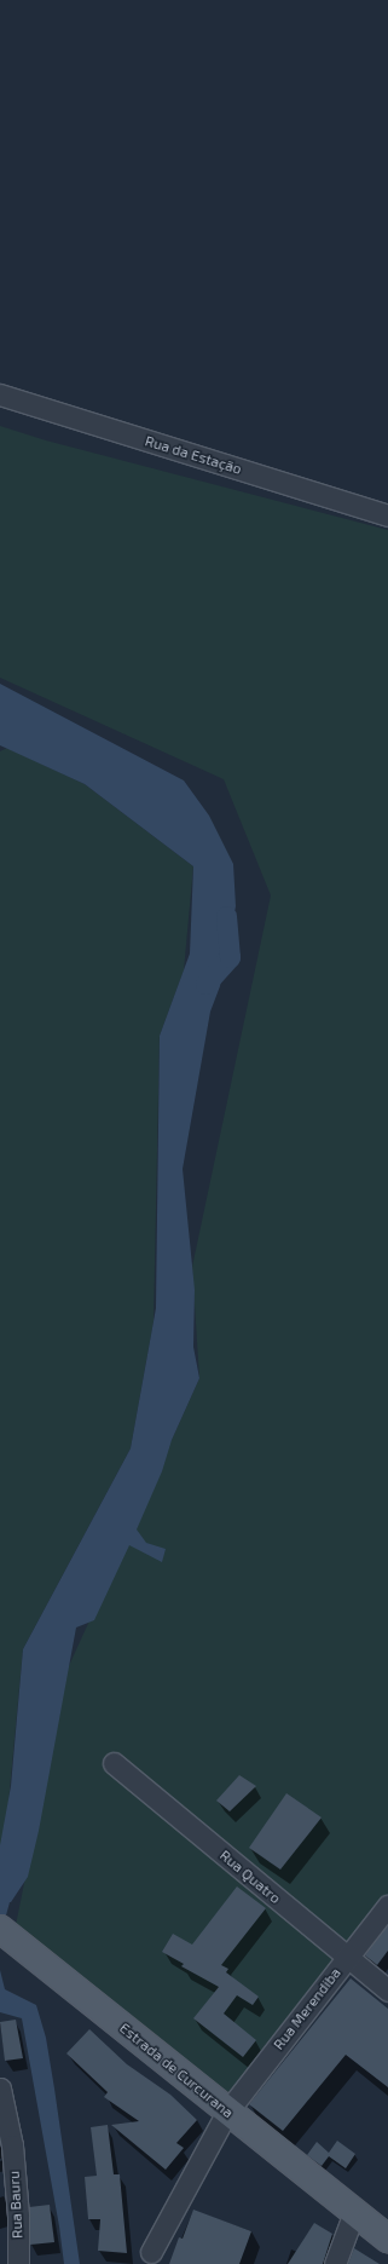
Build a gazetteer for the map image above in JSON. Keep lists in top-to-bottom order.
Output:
{
  "streets": {
    "main road": ["Estrada de Curcurana"],
    "street": [
      "Rua da Estação",
      "Rua Quatro",
      "Rua Merendiba",
      "Rua Bauru"
    ]
  },
  "crossings": [
    ["Rua Quatro", "Rua Merendiba"],
    ["Rua Merendiba", "Estrada de Curcurana"]
  ]
}
